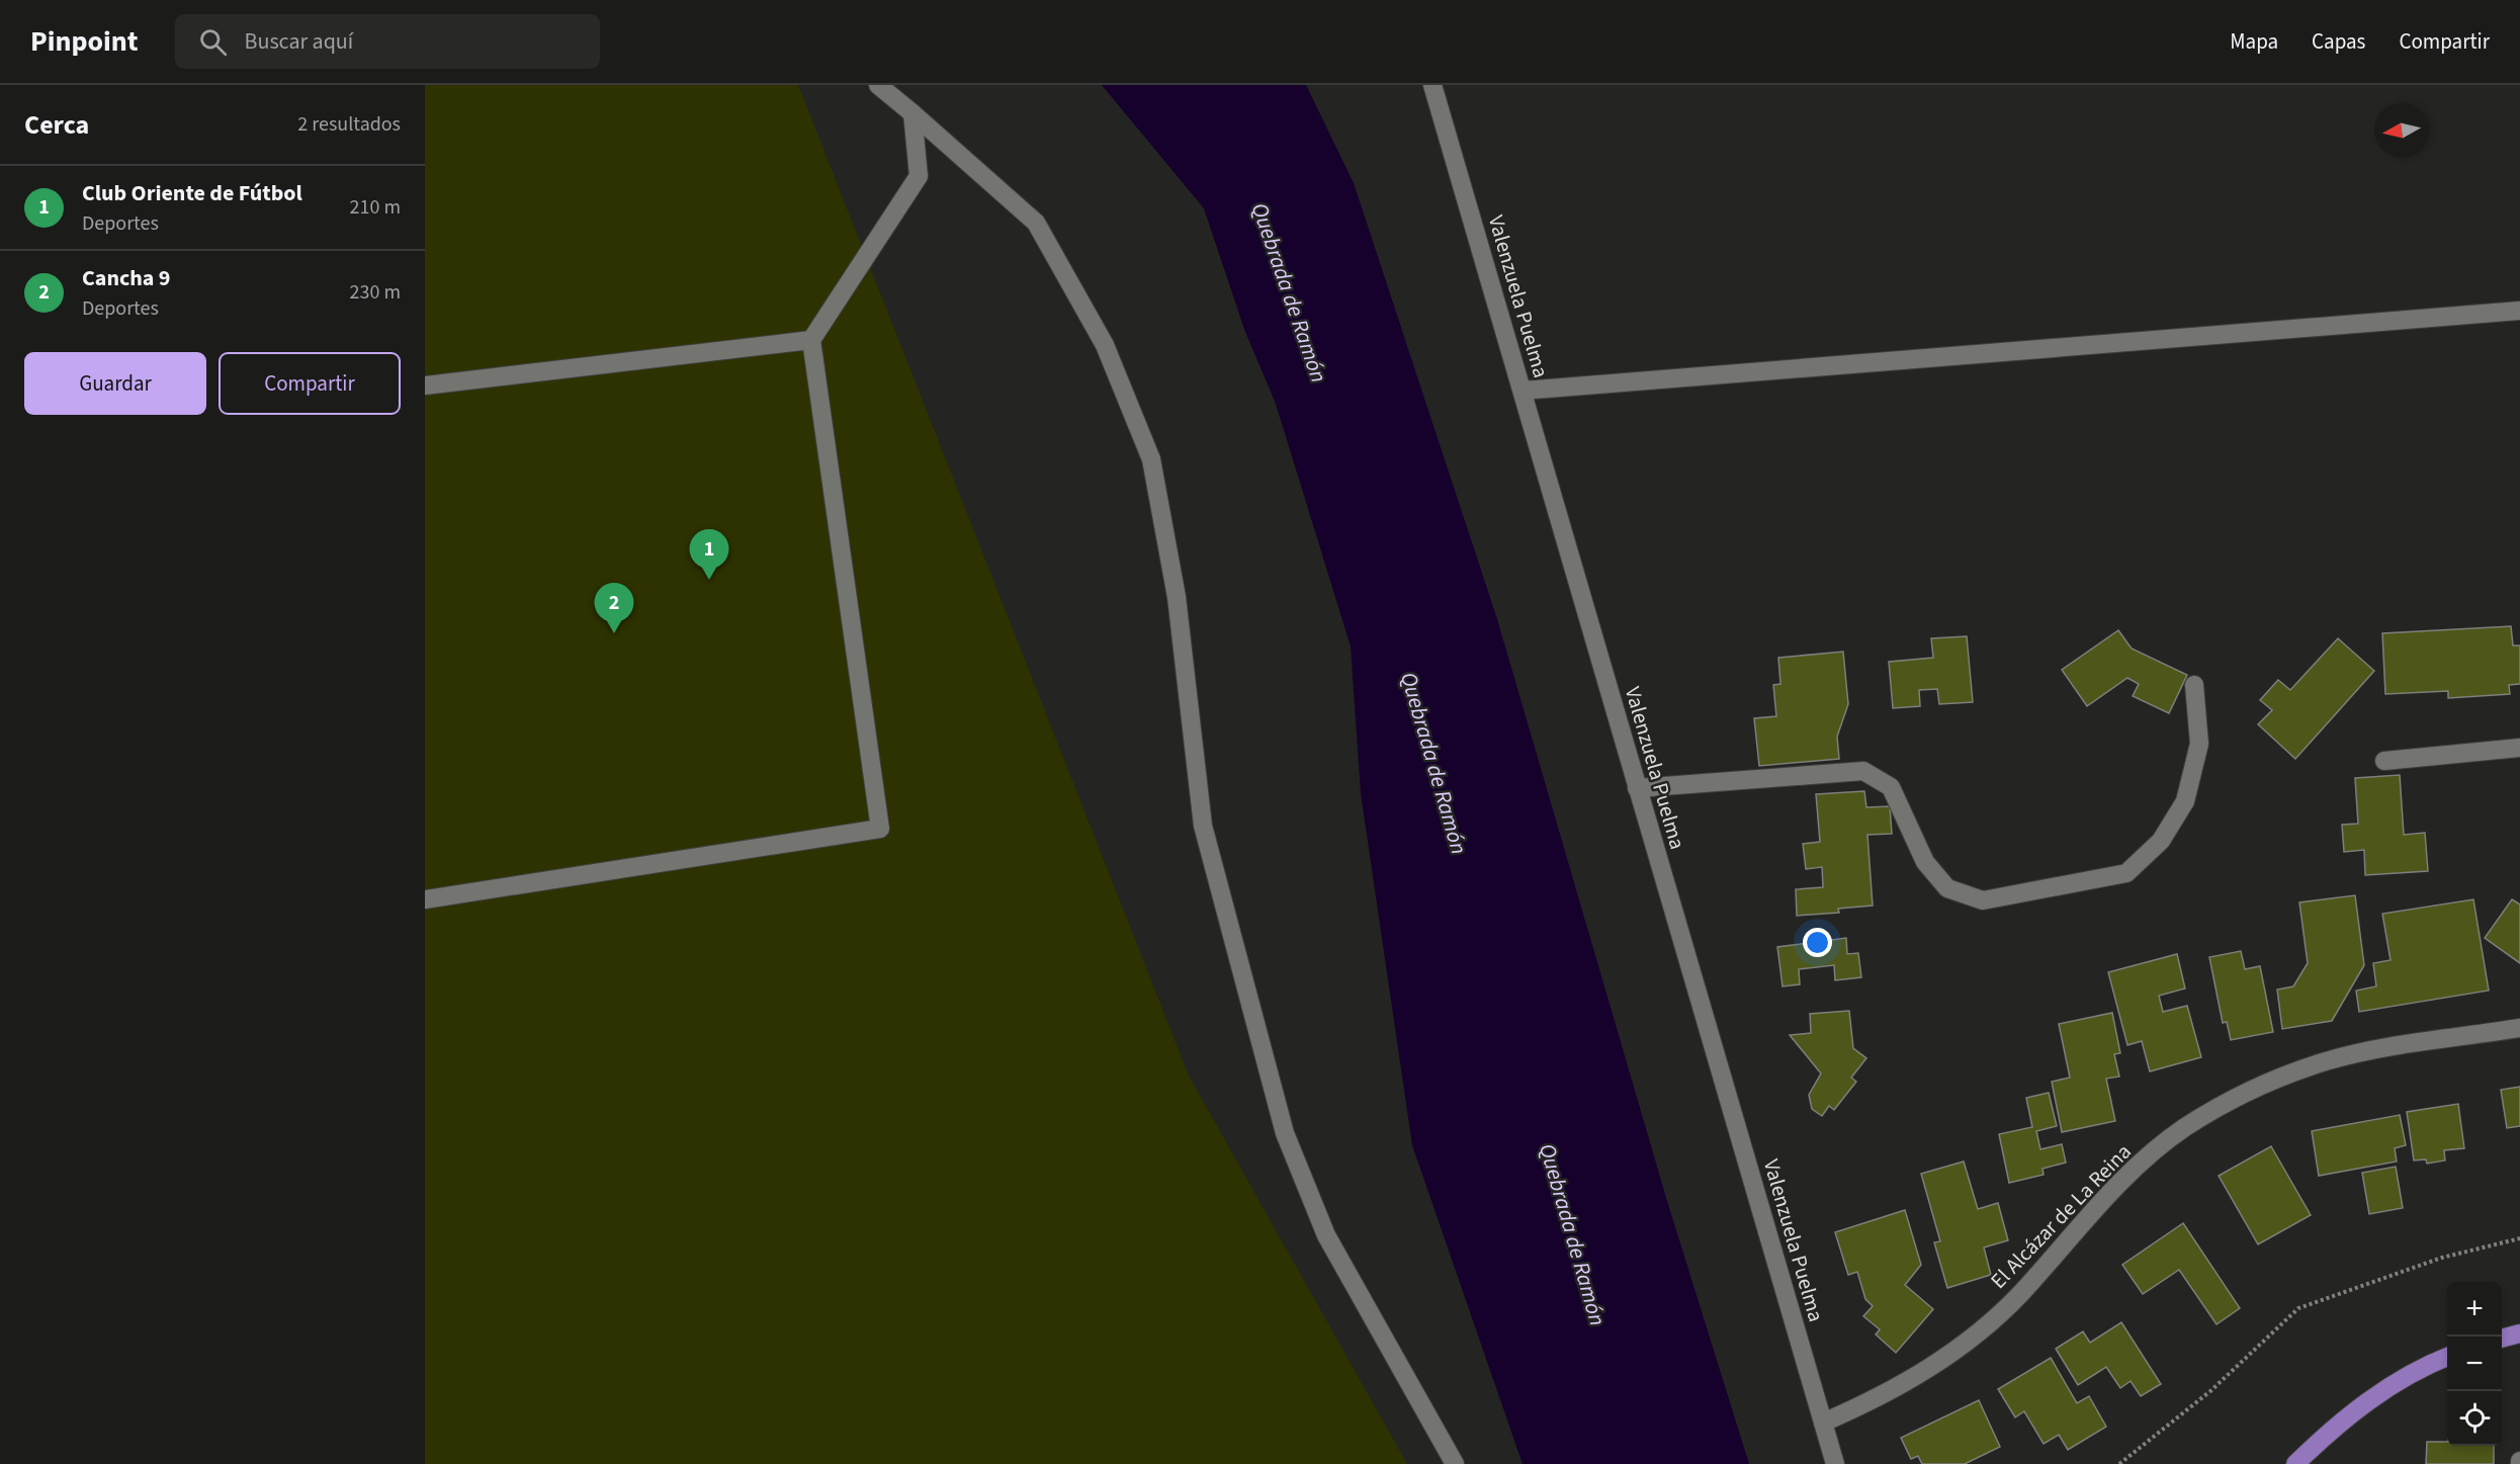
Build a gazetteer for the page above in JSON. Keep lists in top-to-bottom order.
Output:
{
  "streets": {
    "street": ["Valenzuela Puelma", "El Alcázar de La Reina"]
  },
  "crossings": [
    ["Valenzuela Puelma", "El Alcázar de La Reina"]
  ],
  "water": ["Quebrada de Ramón"],
  "north": "left",
  "page": {
    "header": "Pinpoint",
    "search": "Buscar aquí",
    "nav": ["Mapa", "Capas", "Compartir"],
    "heading": ["Cerca", "2 resultados"],
    "list": [
      {
        "mark": "1",
        "name": "Club Oriente de Fútbol",
        "note": "Deportes",
        "value": "210 m"
      },
      {
        "mark": "2",
        "name": "Cancha 9",
        "note": "Deportes",
        "value": "230 m"
      }
    ],
    "buttons": ["Guardar", "Compartir"],
    "pins": ["1", "2"],
    "map_buttons": ["+", "−"]
  }
}
